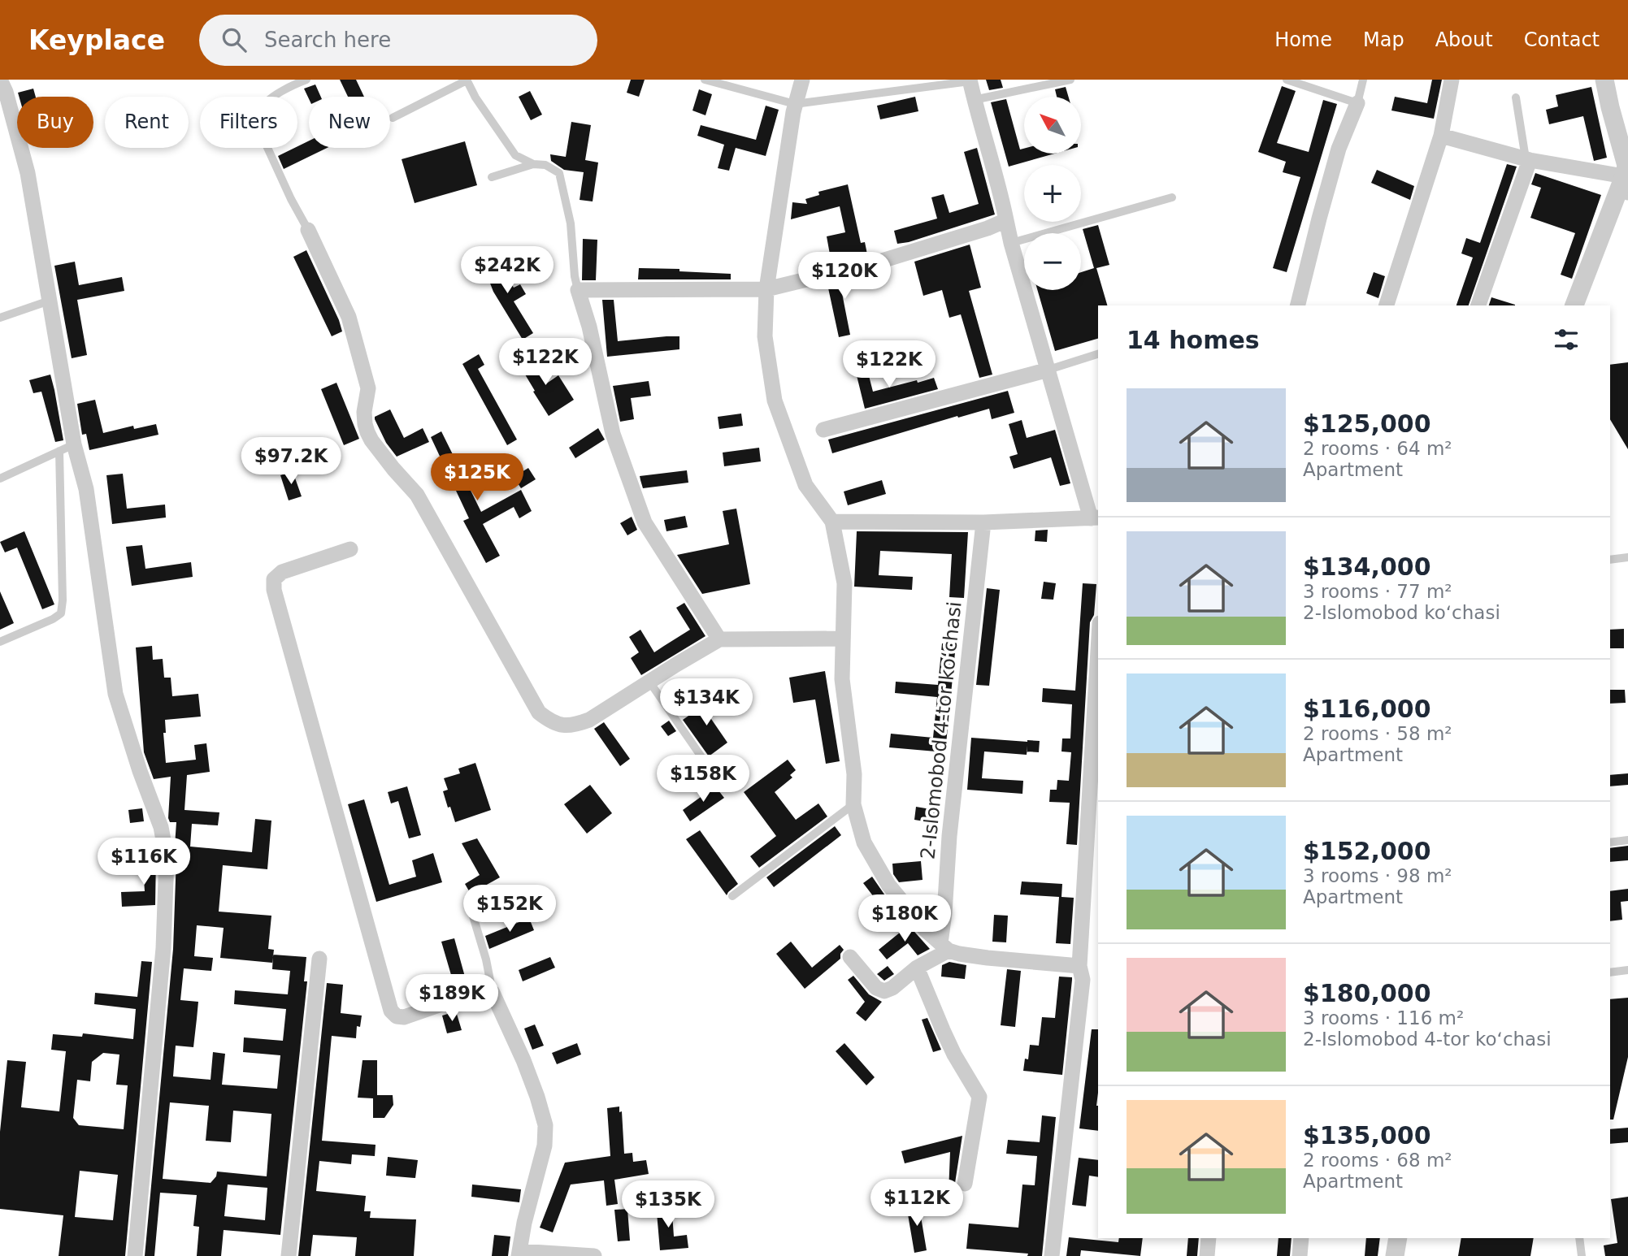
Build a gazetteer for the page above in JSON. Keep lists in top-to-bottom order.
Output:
{
  "streets": {
    "street": ["2-Islomobod 4-tor koʻchasi"]
  },
  "north": "top left",
  "page": {
    "header": "Keyplace",
    "search": "Search here",
    "nav": [
      "Home",
      "Map",
      "About",
      "Contact"
    ],
    "map_buttons": ["+", "−"],
    "chip": [
      "Buy",
      "Rent",
      "Filters",
      "New"
    ],
    "price": [
      "$242K",
      "$120K",
      "$122K",
      "$122K",
      "$97.2K",
      "$125K",
      "$134K",
      "$158K",
      "$116K",
      "$152K",
      "$180K",
      "$189K",
      "$112K",
      "$135K"
    ],
    "heading": "14 homes",
    "list": [
      {
        "name": "$125,000",
        "note": "2 rooms · 64 m² · Apartment"
      },
      {
        "name": "$134,000",
        "note": "3 rooms · 77 m² · 2-Islomobod koʻchasi"
      },
      {
        "name": "$116,000",
        "note": "2 rooms · 58 m² · Apartment"
      },
      {
        "name": "$152,000",
        "note": "3 rooms · 98 m² · Apartment"
      },
      {
        "name": "$180,000",
        "note": "3 rooms · 116 m² · 2-Islomobod 4-tor koʻchasi"
      },
      {
        "name": "$135,000",
        "note": "2 rooms · 68 m² · Apartment"
      }
    ]
  }
}
